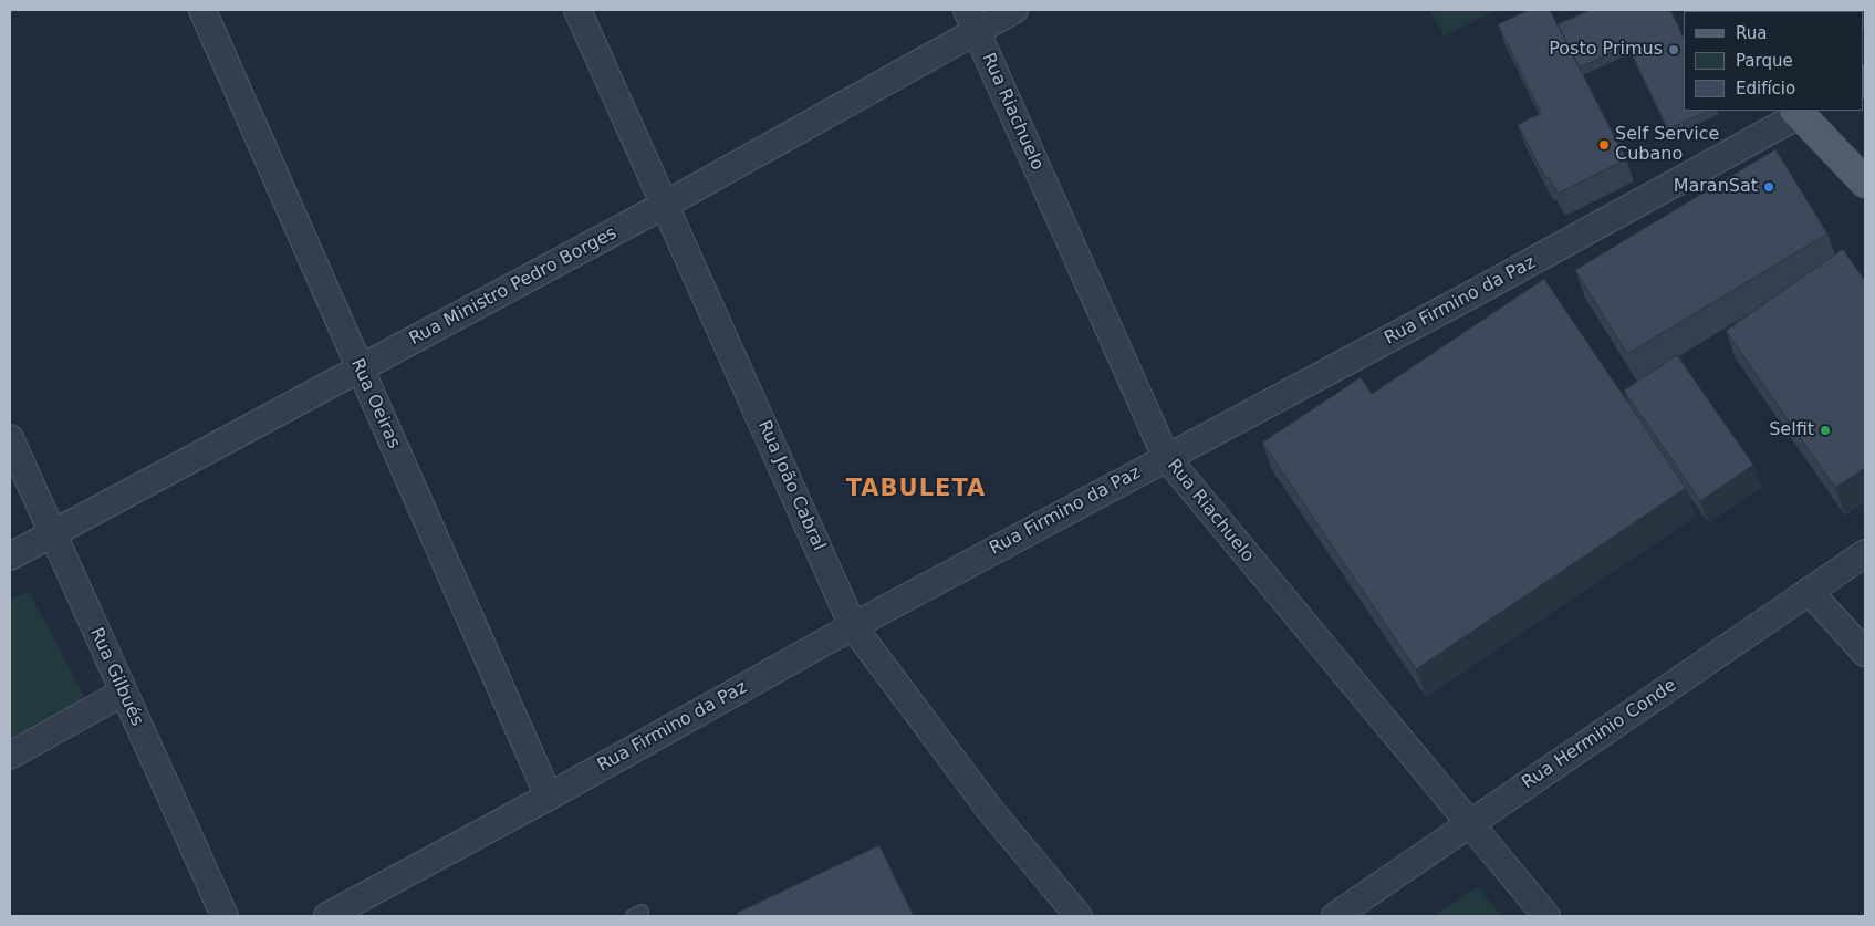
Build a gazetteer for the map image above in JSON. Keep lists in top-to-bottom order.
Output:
{
  "streets": {
    "street": [
      "Rua Riachuelo",
      "Rua Ministro Pedro Borges",
      "Rua Firmino da Paz",
      "Rua Oeiras",
      "Rua João Cabral",
      "Rua Gilbués",
      "Rua Herminio Conde"
    ]
  },
  "crossings": [
    ["Rua Riachuelo", "Rua Ministro Pedro Borges"],
    ["Rua Riachuelo", "Rua Firmino da Paz"],
    ["Rua Riachuelo", "Rua Herminio Conde"],
    ["Rua Ministro Pedro Borges", "Rua Oeiras"],
    ["Rua Ministro Pedro Borges", "Rua João Cabral"],
    ["Rua Ministro Pedro Borges", "Rua Gilbués"],
    ["Rua Firmino da Paz", "Rua Oeiras"],
    ["Rua Firmino da Paz", "Rua João Cabral"]
  ],
  "districts": ["TABULETA"],
  "places": [
    "Posto Primus",
    "Self Service Cubano",
    "MaranSat",
    "Selfit"
  ],
  "legend": ["Rua", "Parque", "Edifício"]
}
